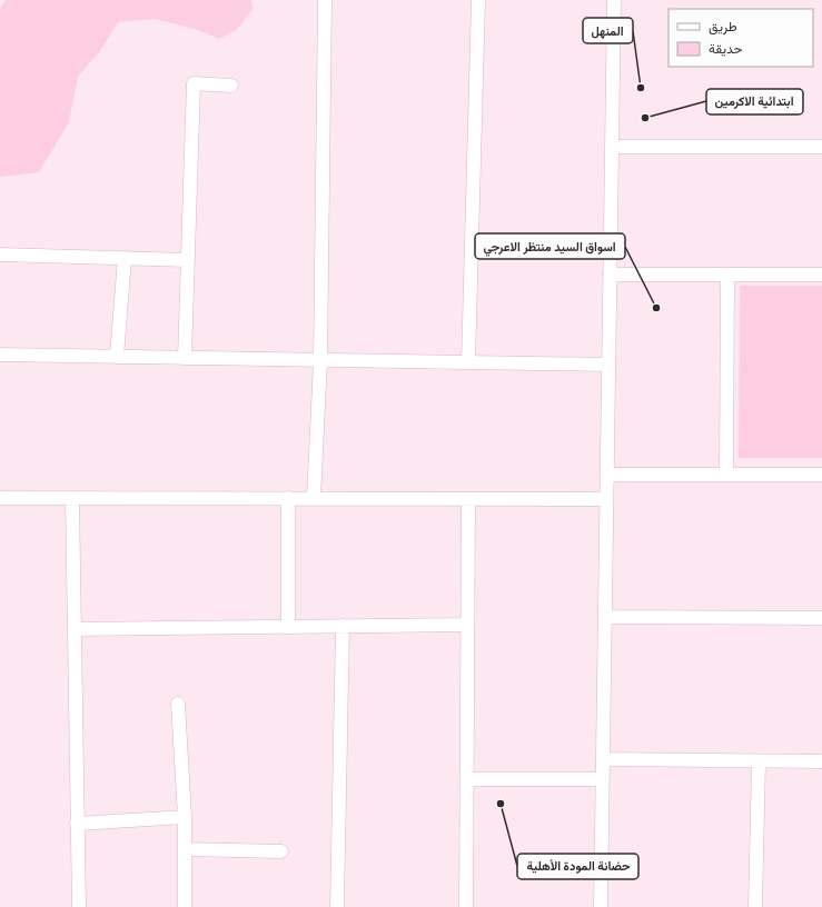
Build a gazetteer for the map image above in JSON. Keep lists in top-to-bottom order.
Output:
{
  "places": [
    "المنهل",
    "ابتدائية الاكرمين",
    "اسواق السيد منتظر الاعرجي",
    "حضانة المودة الأهلية"
  ],
  "legend": ["طريق", "حديقة"]
}
